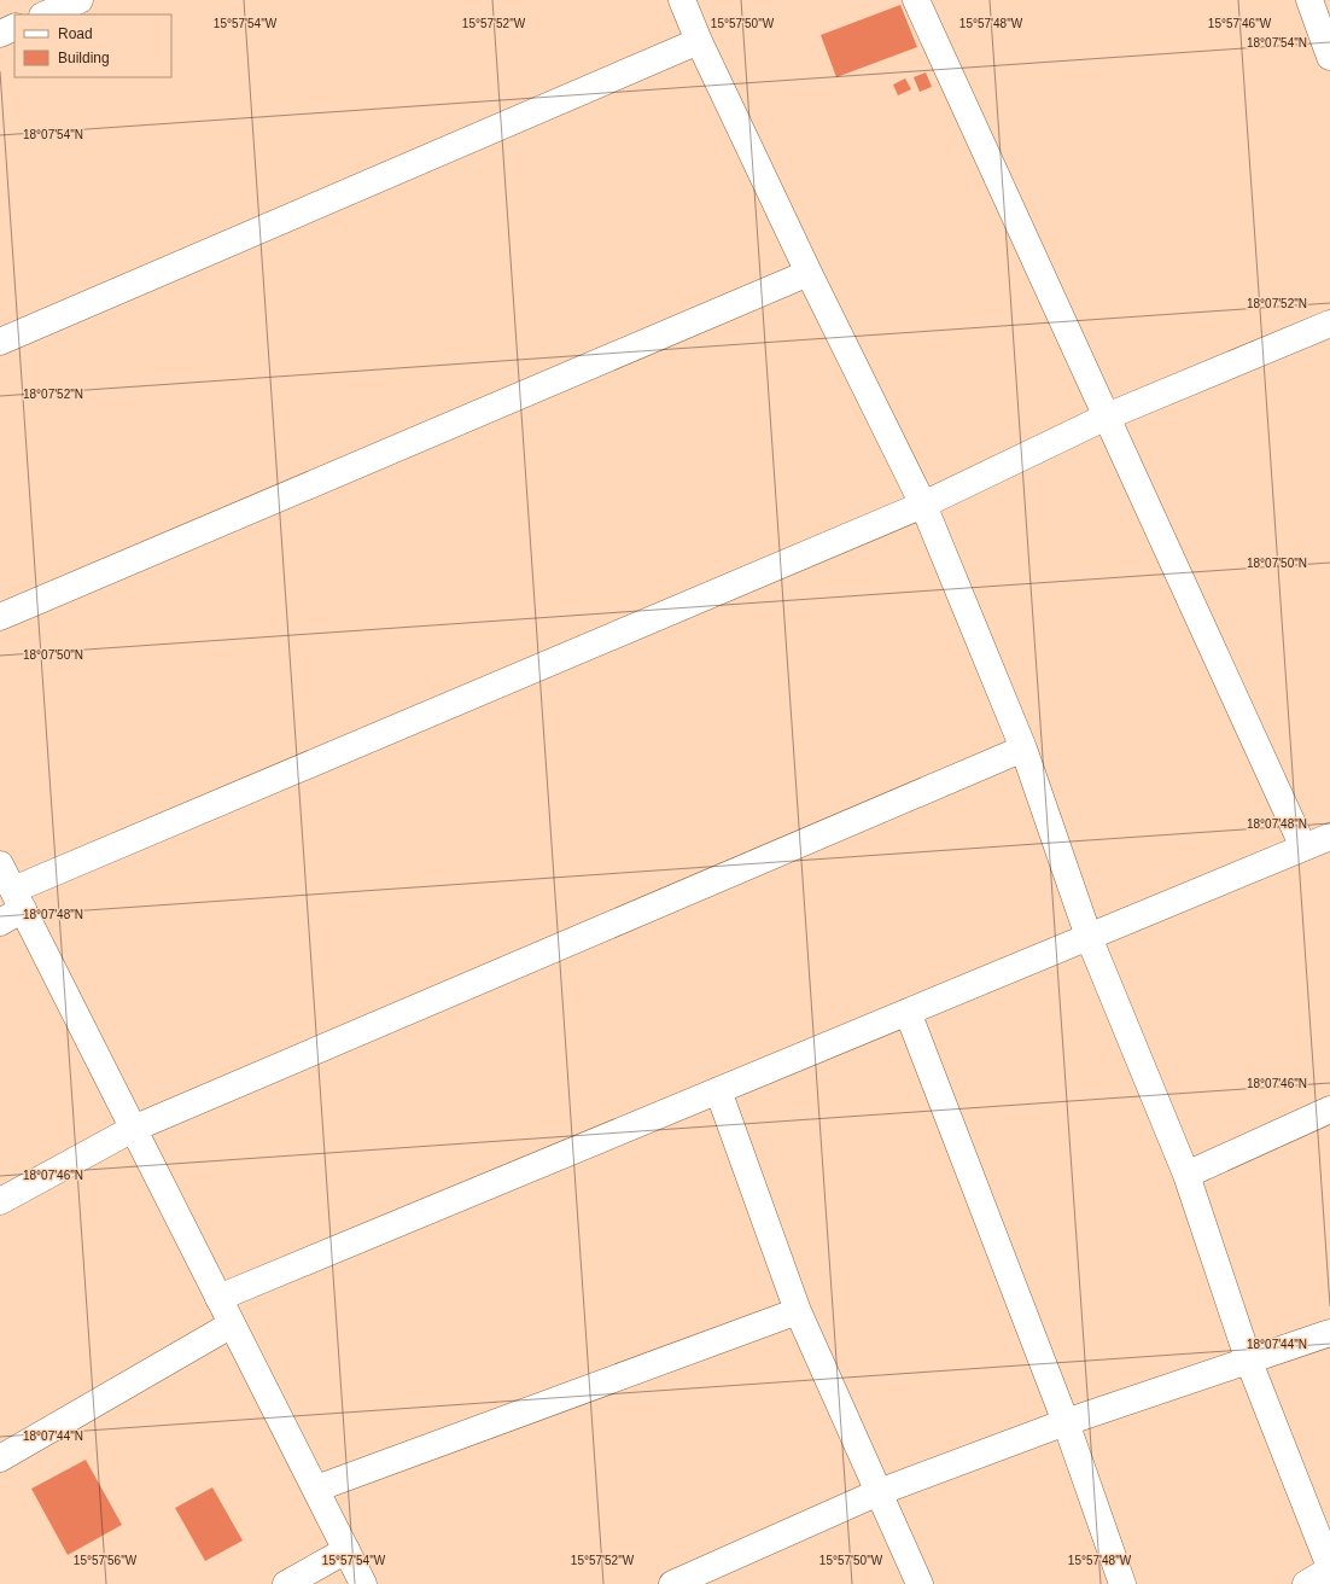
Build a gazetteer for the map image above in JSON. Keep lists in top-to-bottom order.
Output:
{
  "legend": ["Road", "Building"],
  "coordinates": [
    "15°57'54\"W",
    "15°57'52\"W",
    "15°57'50\"W",
    "15°57'48\"W",
    "15°57'46\"W",
    "18°07'54\"N",
    "18°07'52\"N",
    "18°07'50\"N",
    "18°07'48\"N",
    "18°07'46\"N",
    "18°07'44\"N",
    "15°57'56\"W"
  ]
}
